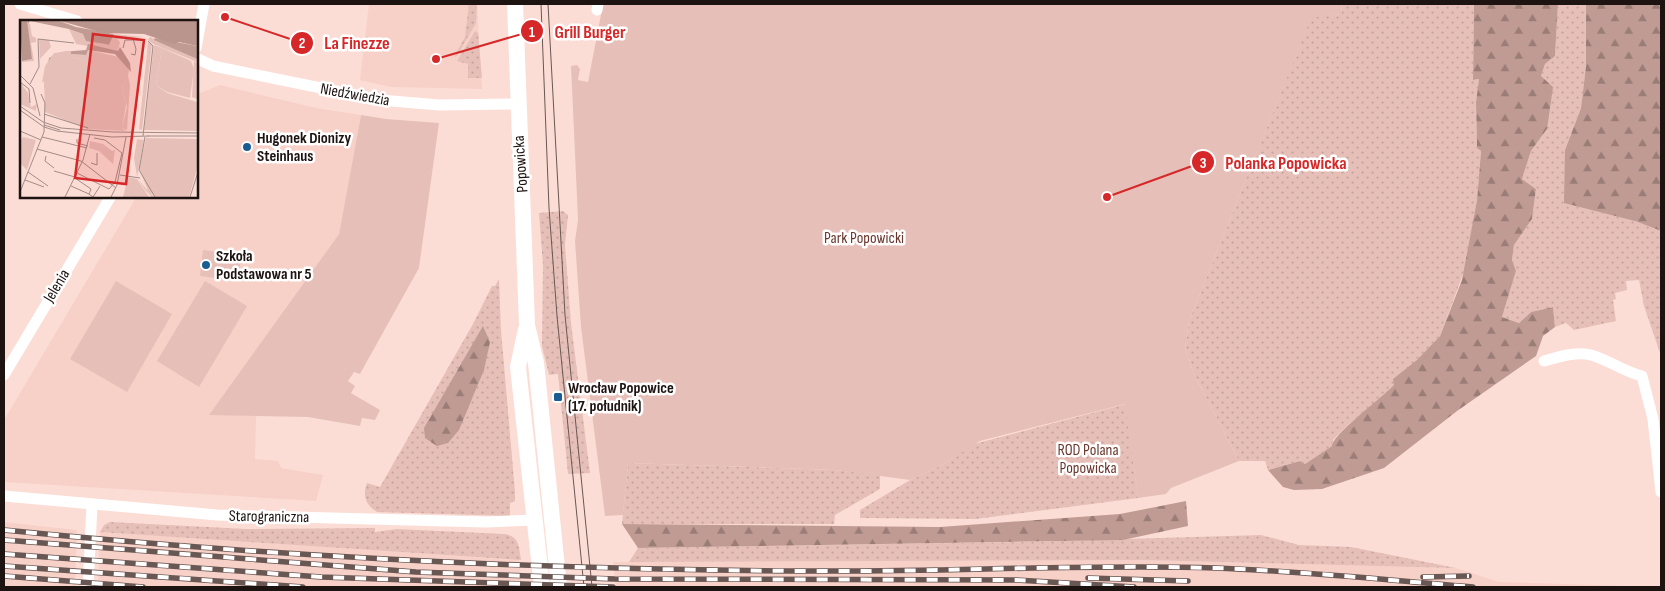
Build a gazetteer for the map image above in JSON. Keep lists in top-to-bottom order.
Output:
{
  "streets": {
    "street": [
      "Niedźwiedzia",
      "Popowicka",
      "Jelenia",
      "Starograniczna"
    ]
  },
  "crossings": [
    ["Niedźwiedzia", "Popowicka"],
    ["Popowicka", "Starograniczna"]
  ],
  "parks": ["Park Popowicki", "ROD Polana Popowicka"],
  "places": {
    "other": [
      "La Finezze",
      "Grill Burger",
      "Hugonek Dionizy Steinhaus",
      "Polanka Popowicka",
      "Szkoła Podstawowa nr 5"
    ],
    "transit": ["Wrocław Popowice (17. południk)"]
  }
}
